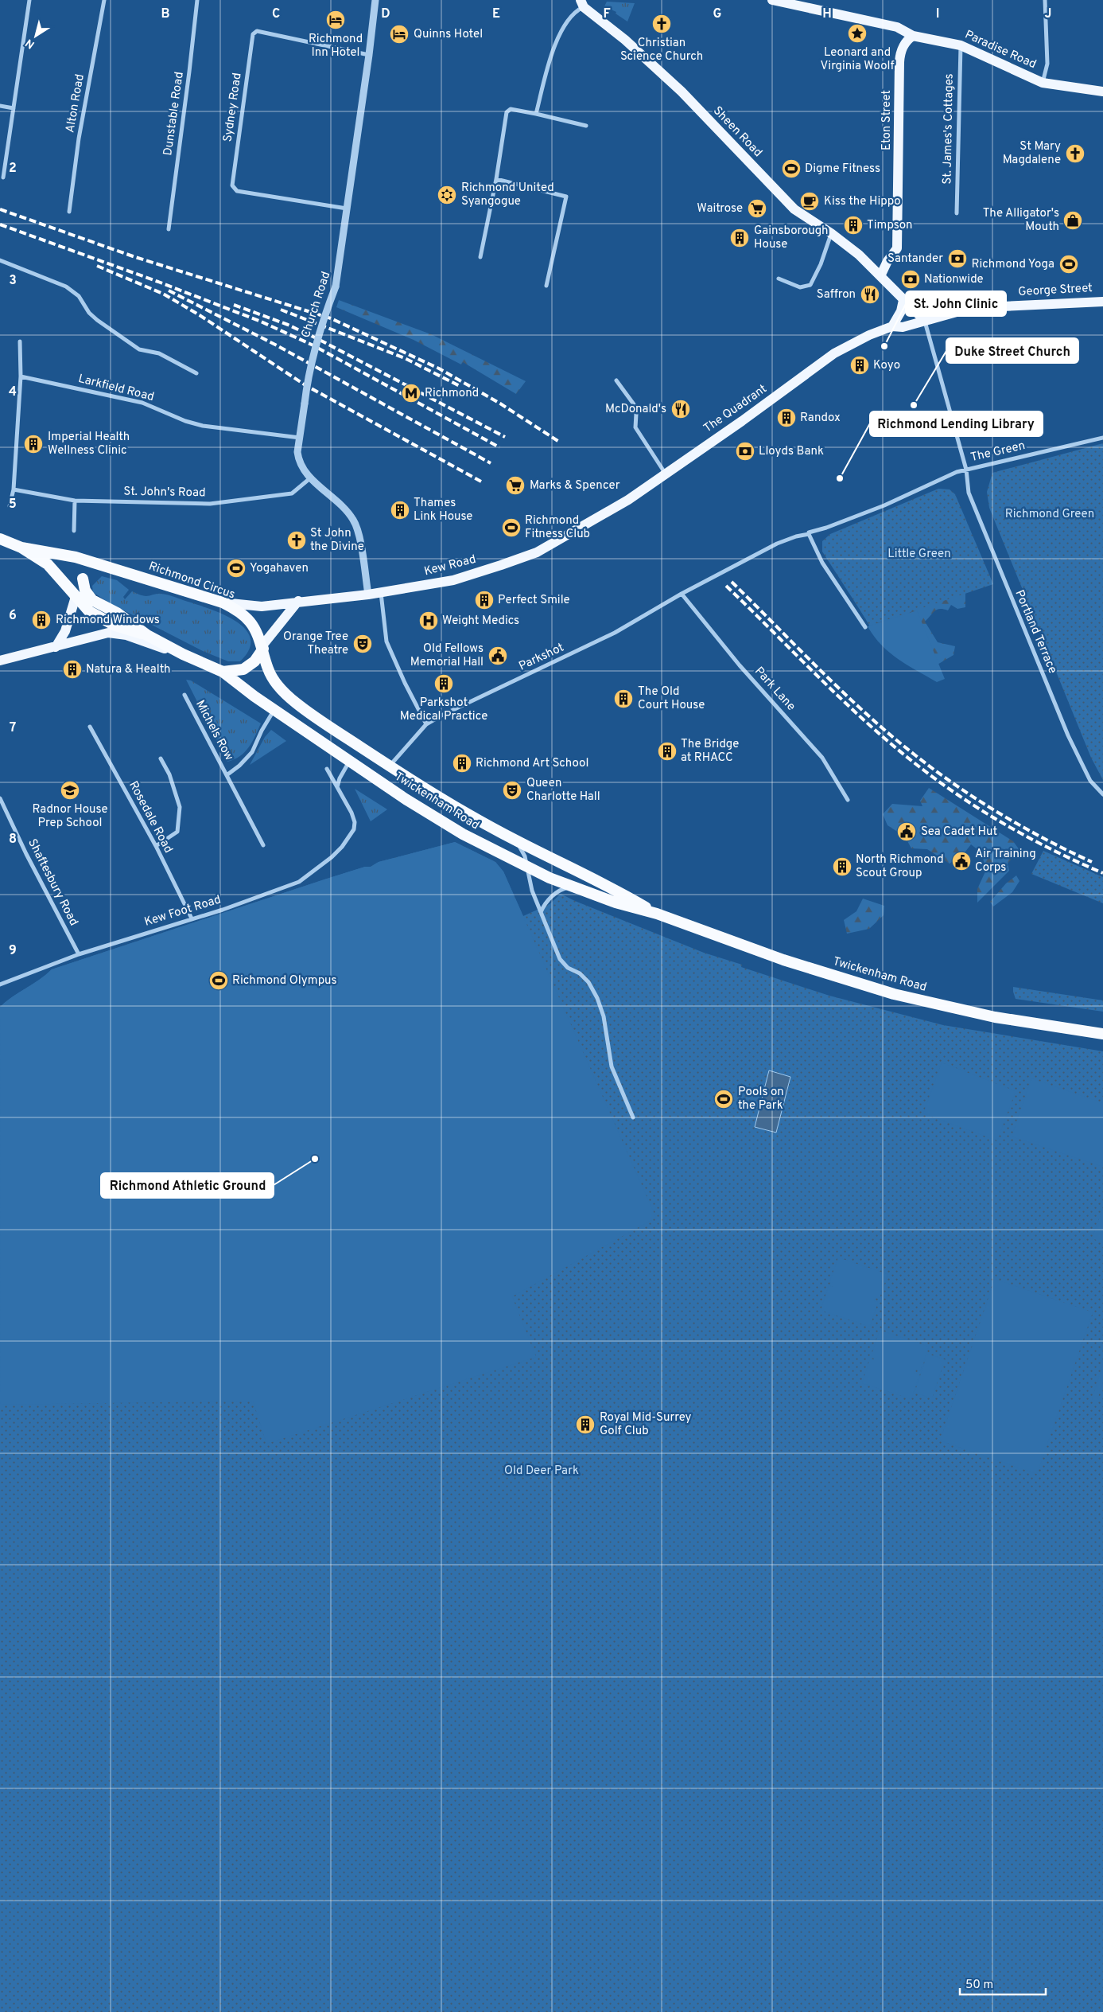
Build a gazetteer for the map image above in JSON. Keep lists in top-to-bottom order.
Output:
{
  "streets": {
    "highway": ["Richmond Circus", "Twickenham Road"],
    "main road": [
      "Paradise Road",
      "Eton Street",
      "Sheen Road",
      "George Street",
      "The Quadrant",
      "Kew Road"
    ],
    "street": [
      "Alton Road",
      "Sydney Road",
      "Dunstable Road",
      "St. James's Cottages",
      "Church Road",
      "Larkfield Road",
      "The Green",
      "St. John's Road",
      "Portland Terrace",
      "Parkshot",
      "Park Lane",
      "Michels Row",
      "Rosedale Road",
      "Shaftesbury Road",
      "Kew Foot Road"
    ]
  },
  "crossings": [
    ["Paradise Road", "Eton Street"],
    ["Paradise Road", "St. James's Cottages"],
    ["Sydney Road", "Church Road"],
    ["Eton Street", "Sheen Road"],
    ["Sheen Road", "George Street"],
    ["Sheen Road", "Portland Terrace"],
    ["George Street", "The Quadrant"],
    ["George Street", "Portland Terrace"],
    ["Church Road", "Larkfield Road"],
    ["Church Road", "St. John's Road"],
    ["Church Road", "Kew Road"],
    ["The Quadrant", "Kew Road"],
    ["The Green", "Portland Terrace"],
    ["Kew Road", "Richmond Circus"],
    ["Richmond Circus", "Twickenham Road"],
    ["Parkshot", "Park Lane"],
    ["Parkshot", "Twickenham Road"],
    ["Michels Row", "Twickenham Road"],
    ["Rosedale Road", "Kew Foot Road"],
    ["Shaftesbury Road", "Kew Foot Road"]
  ],
  "parks": ["Richmond Green", "Little Green", "Old Deer Park"],
  "places": {
    "hotel": ["Richmond Inn Hotel", "Quinns Hotel"],
    "church": ["Christian Science Church", "St Mary Magdalene", "St John the Divine"],
    "place": ["Leonard and Virginia Woolf"],
    "sports": [
      "Digme Fitness",
      "Richmond Yoga",
      "Richmond Fitness Club",
      "Yogahaven",
      "Richmond Olympus",
      "Pools on the Park"
    ],
    "synagogue": ["Richmond United Syangogue"],
    "cafe": ["Kiss the Hippo"],
    "supermarket": ["Waitrose", "Marks & Spencer"],
    "shop": ["The Alligator's Mouth"],
    "building": [
      "Timpson",
      "Gainsborough House",
      "Koyo",
      "Randox",
      "Imperial Health Wellness Clinic",
      "Thames Link House",
      "Perfect Smile",
      "Richmond Windows",
      "Natura & Health",
      "Parkshot Medical Practice",
      "The Old Court House",
      "The Bridge at RHACC",
      "Richmond Art School",
      "North Richmond Scout Group",
      "Royal Mid-Surrey Golf Club"
    ],
    "bank": ["Santander", "Nationwide", "Lloyds Bank"],
    "restaurant": ["Saffron", "McDonald's"],
    "other": [
      "St. John Clinic",
      "Duke Street Church",
      "Richmond Lending Library",
      "Richmond Athletic Ground"
    ],
    "metro station": ["Richmond"],
    "hospital": ["Weight Medics"],
    "theatre": ["Orange Tree Theatre", "Queen Charlotte Hall"],
    "public building": ["Old Fellows Memorial Hall", "Sea Cadet Hut", "Air Training Corps"],
    "school or university": ["Radnor House Prep School"]
  },
  "scale_bar": "50 m",
  "north": "bottom left",
  "grid": {
    "columns": [
      "B",
      "C",
      "D",
      "E",
      "F",
      "G",
      "H",
      "I",
      "J"
    ],
    "rows": [
      "2",
      "3",
      "4",
      "5",
      "6",
      "7",
      "8",
      "9"
    ]
  }
}
